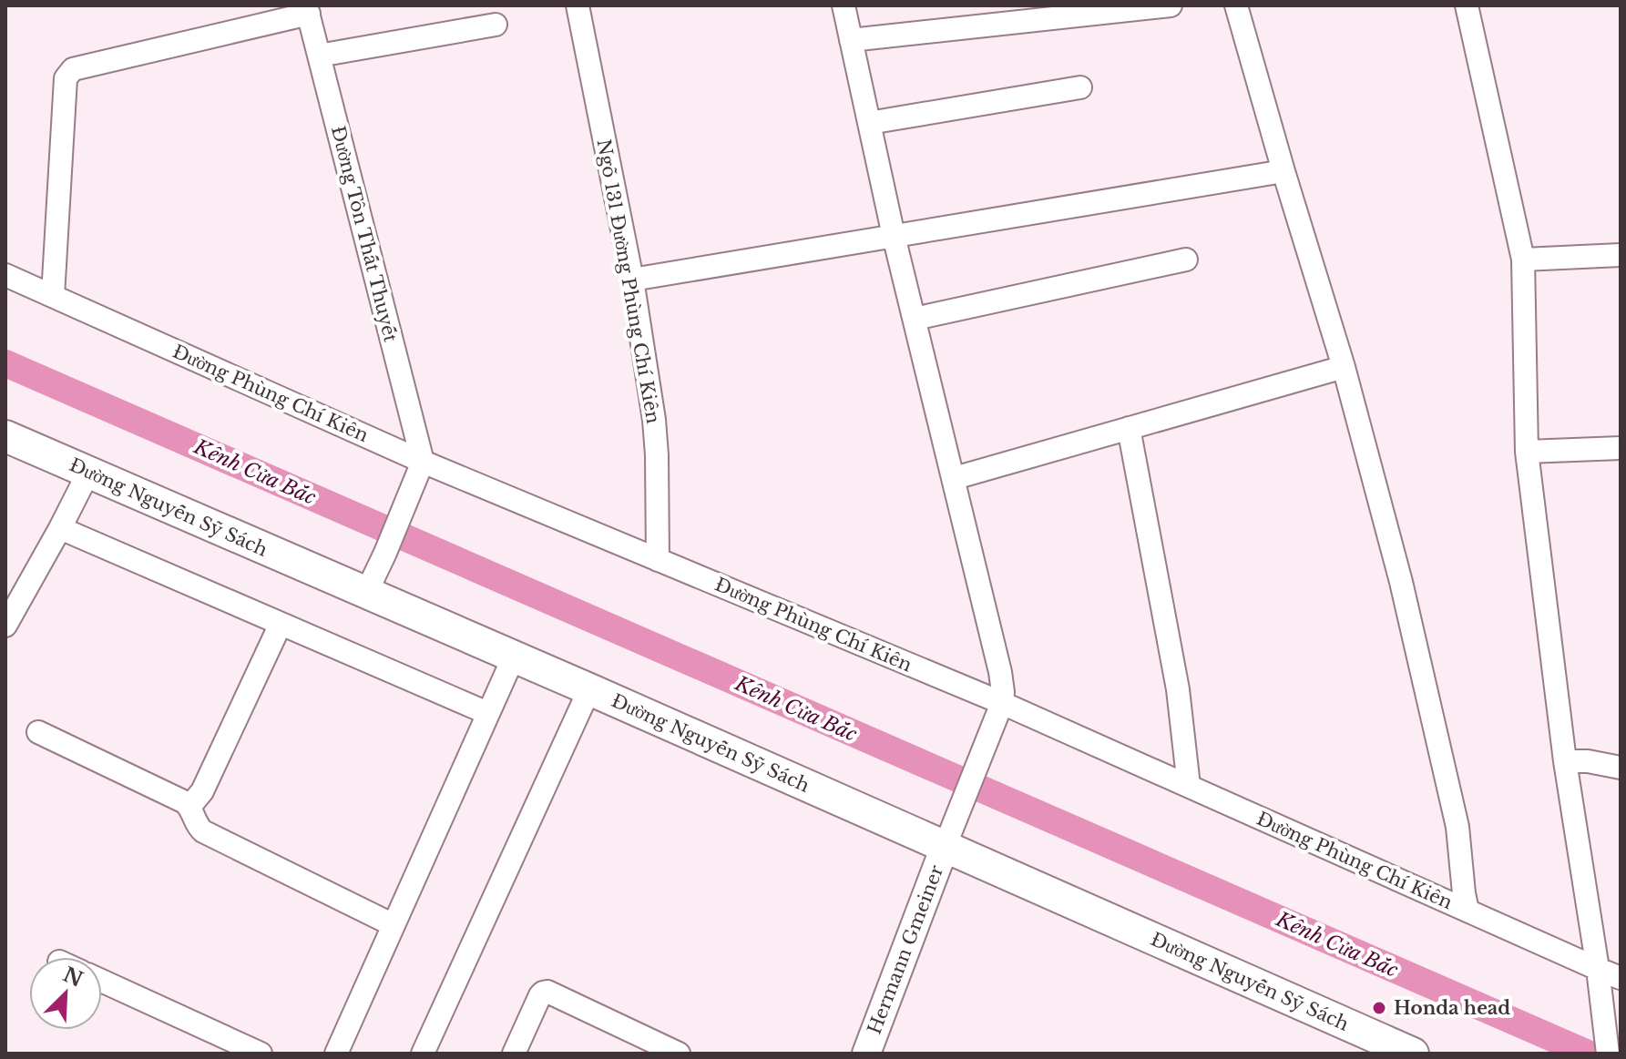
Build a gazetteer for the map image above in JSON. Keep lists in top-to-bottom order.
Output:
{
  "streets": {
    "main road": ["Đường Nguyễn Sỹ Sách"],
    "street": [
      "Đường Tôn Thất Thuyết",
      "Ngõ 131 Đường Phùng Chí Kiên",
      "Đường Phùng Chí Kiên",
      "Hermann Gmeiner"
    ]
  },
  "crossings": [
    ["Đường Tôn Thất Thuyết", "Đường Phùng Chí Kiên"],
    ["Ngõ 131 Đường Phùng Chí Kiên", "Đường Phùng Chí Kiên"],
    ["Đường Nguyễn Sỹ Sách", "Hermann Gmeiner"]
  ],
  "water": ["Kênh Cửa Bắc"],
  "places": ["Honda head"],
  "north": "top right"
}
